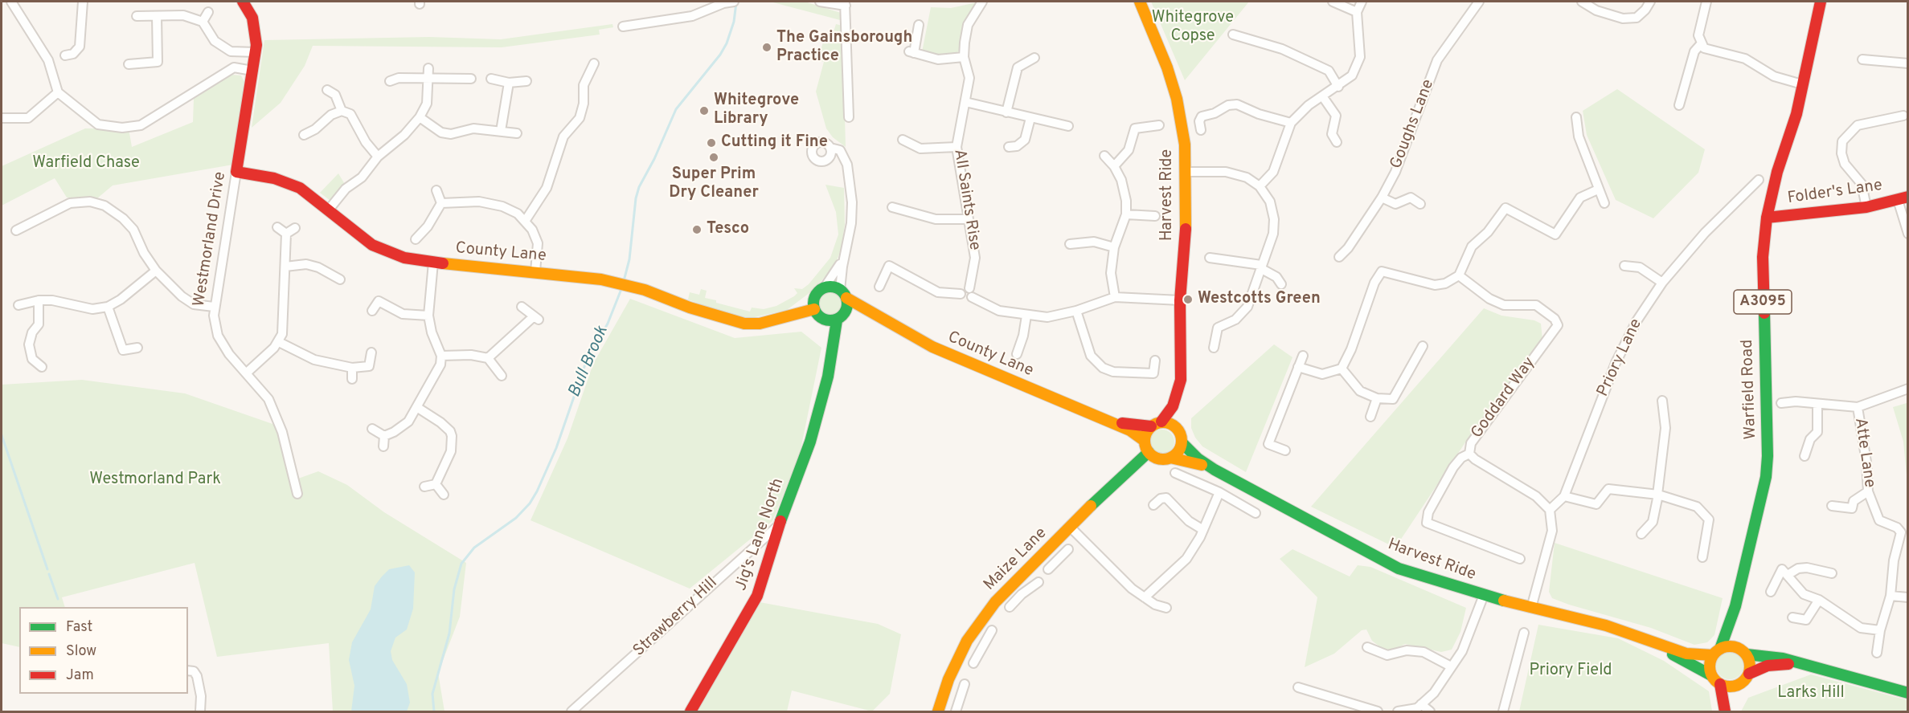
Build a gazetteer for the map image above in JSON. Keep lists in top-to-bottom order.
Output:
{
  "streets": {
    "street": [
      "Goughs Lane",
      "Folder's Lane",
      "Harvest Ride",
      "All Saints Rise",
      "Westmorland Drive",
      "County Lane",
      "A3095",
      "Priory Lane",
      "Warfield Road",
      "Goddard Way",
      "Atte Lane",
      "Jig's Lane North",
      "Maize Lane",
      "Strawberry Hill"
    ]
  },
  "crossings": [
    ["Folder's Lane", "Warfield Road"],
    ["Harvest Ride", "County Lane"],
    ["Harvest Ride", "Warfield Road"],
    ["Harvest Ride", "Maize Lane"],
    ["Westmorland Drive", "County Lane"],
    ["County Lane", "Jig's Lane North"],
    ["County Lane", "Maize Lane"],
    ["Priory Lane", "Goddard Way"],
    ["Jig's Lane North", "Strawberry Hill"]
  ],
  "water": ["Bull Brook"],
  "parks": [
    "Whitegrove Copse",
    "Warfield Chase",
    "Westmorland Park",
    "Priory Field",
    "Larks Hill"
  ],
  "places": [
    "The Gainsborough Practice",
    "Whitegrove Library",
    "Cutting it Fine",
    "Super Prim Dry Cleaner",
    "Tesco",
    "Westcotts Green"
  ],
  "legend": ["Fast", "Slow", "Jam"]
}
